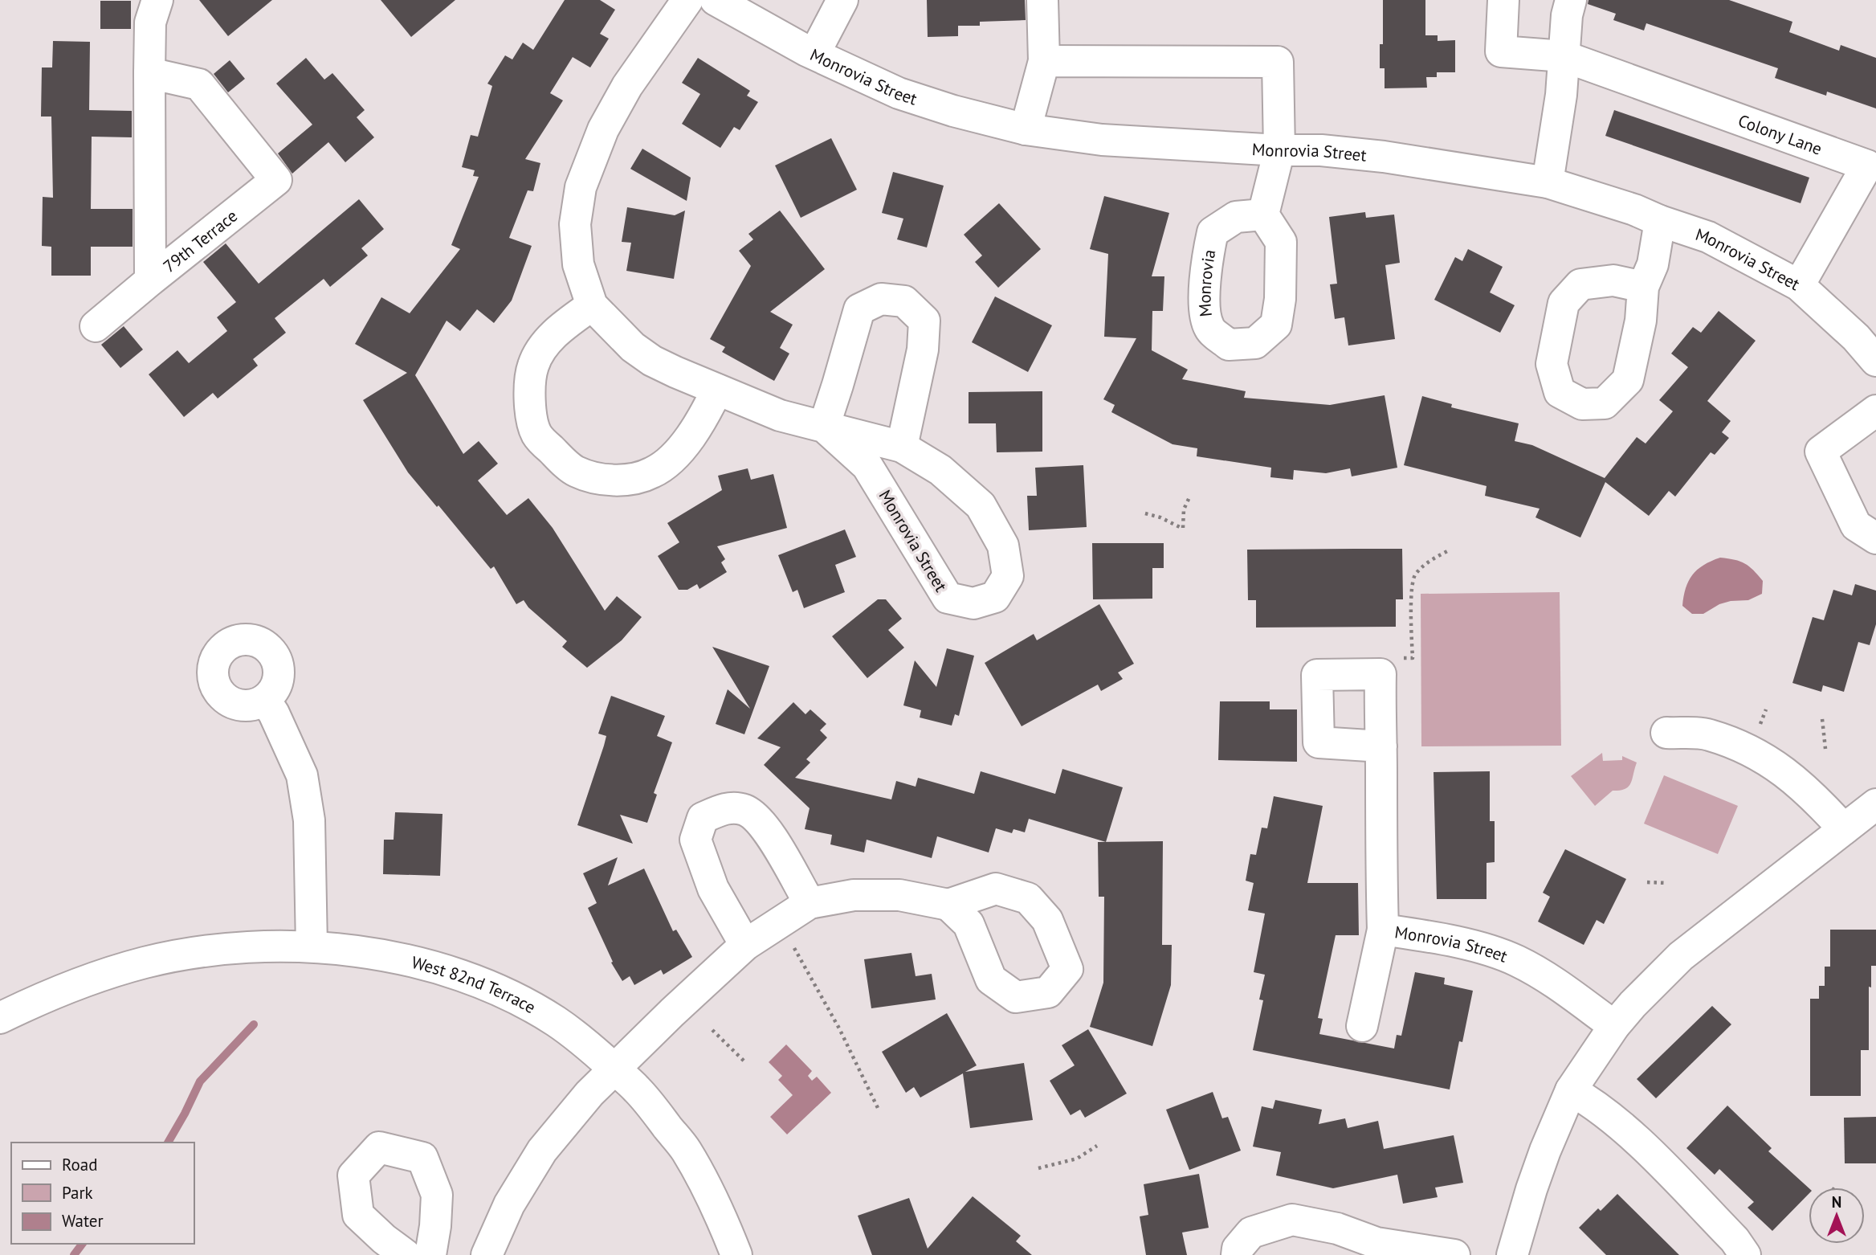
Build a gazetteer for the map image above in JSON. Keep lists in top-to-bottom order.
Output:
{
  "streets": {
    "street": [
      "Monrovia Street",
      "Colony Lane",
      "79th Terrace",
      "West 82nd Terrace"
    ]
  },
  "crossings": [
    ["Monrovia Street", "Colony Lane"]
  ],
  "legend": ["Road", "Park", "Water"],
  "north": "top"
}
